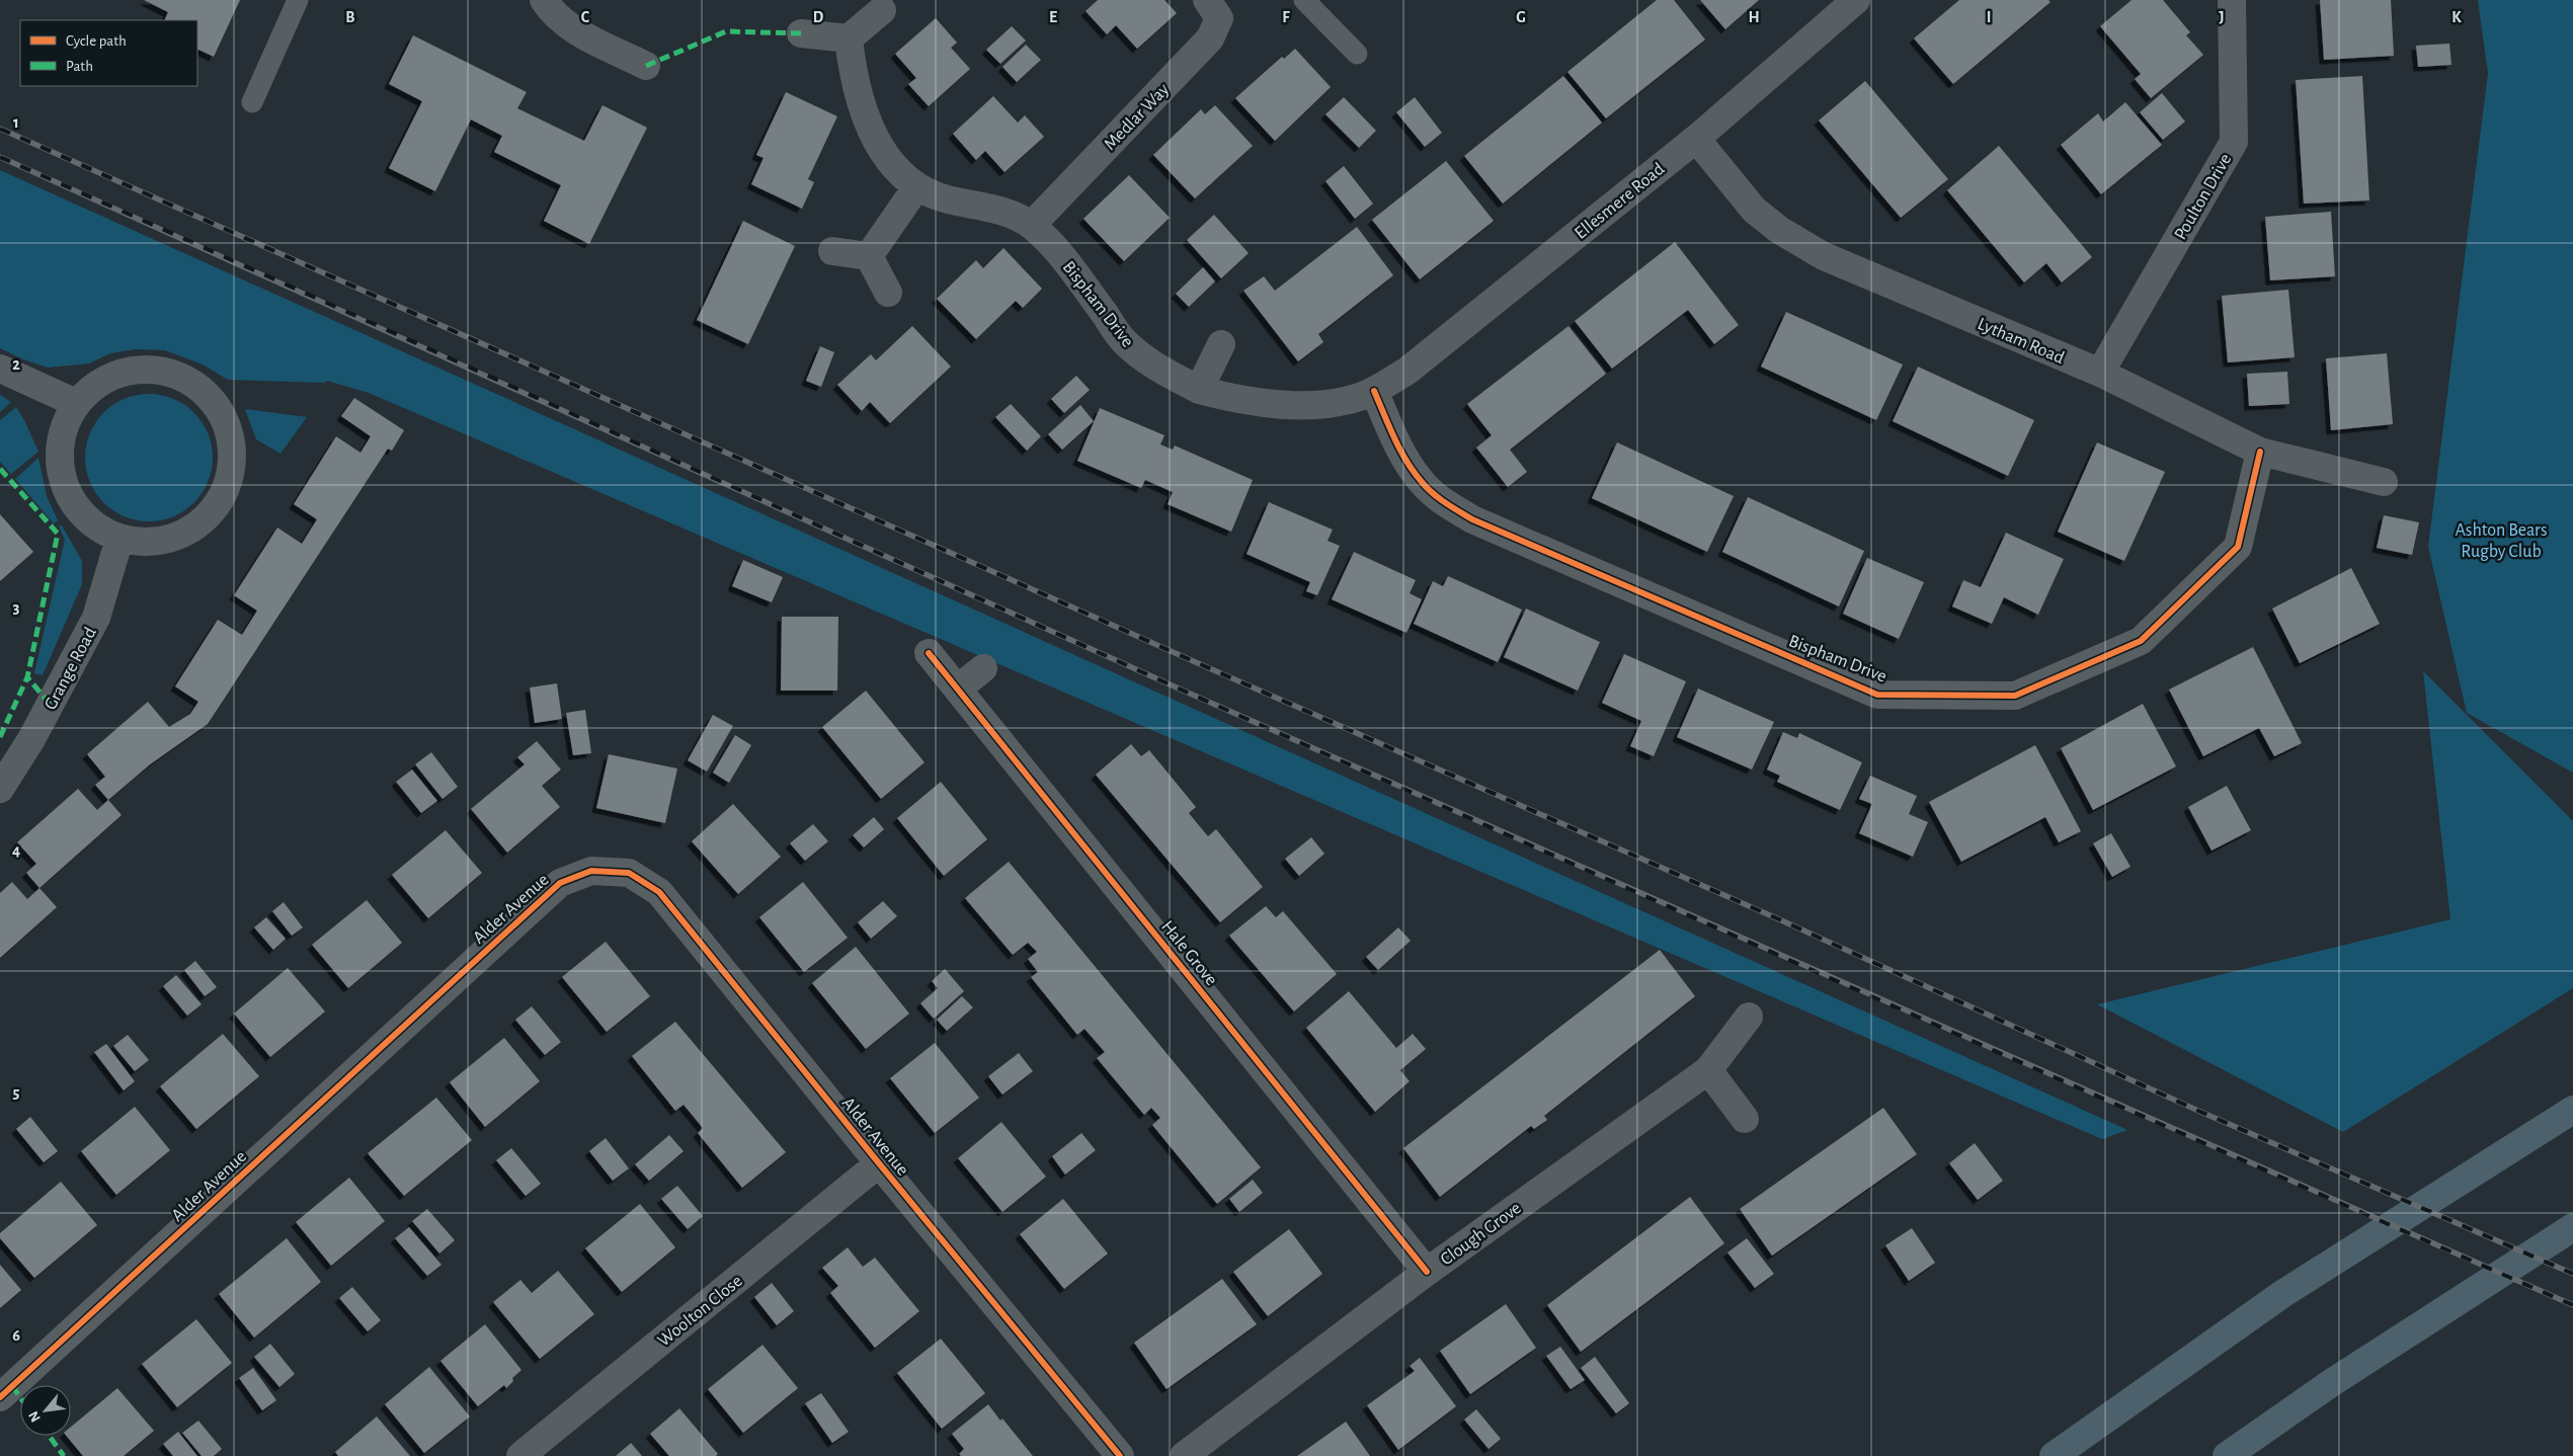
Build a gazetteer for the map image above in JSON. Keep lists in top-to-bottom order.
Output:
{
  "streets": {
    "street": [
      "Medlar Way",
      "Poulton Drive",
      "Ellesmere Road",
      "Bispham Drive",
      "Lytham Road",
      "Grange Road",
      "Alder Avenue",
      "Hale Grove",
      "Clough Grove",
      "Woolton Close"
    ]
  },
  "crossings": [
    ["Medlar Way", "Bispham Drive"],
    ["Poulton Drive", "Lytham Road"],
    ["Ellesmere Road", "Bispham Drive"],
    ["Ellesmere Road", "Lytham Road"],
    ["Bispham Drive", "Lytham Road"],
    ["Alder Avenue", "Woolton Close"],
    ["Hale Grove", "Clough Grove"]
  ],
  "parks": ["Ashton Bears Rugby Club"],
  "legend": ["Cycle path", "Path"],
  "north": "bottom left",
  "grid": {
    "columns": [
      "B",
      "C",
      "D",
      "E",
      "F",
      "G",
      "H",
      "I",
      "J",
      "K"
    ],
    "rows": [
      "1",
      "2",
      "3",
      "4",
      "5",
      "6"
    ]
  }
}
